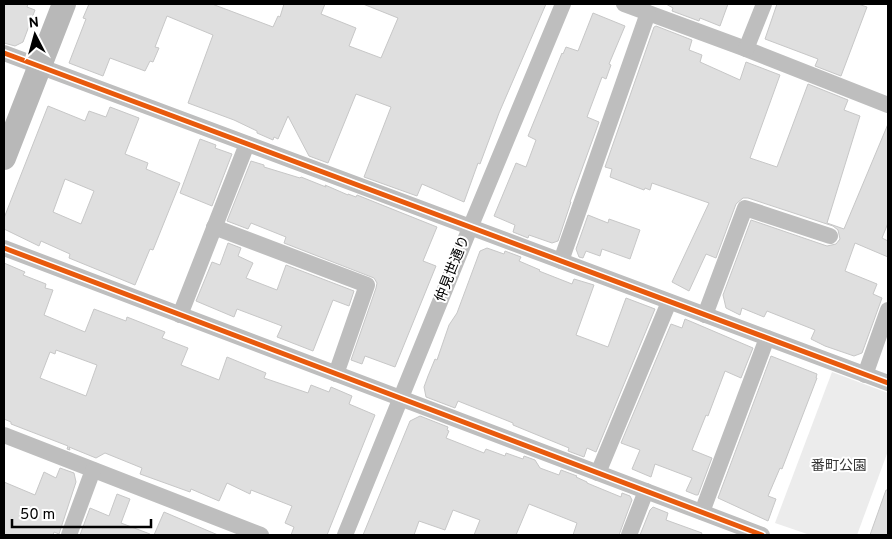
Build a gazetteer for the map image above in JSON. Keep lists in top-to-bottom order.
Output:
{
  "streets": {
    "street": ["仲見世通り"]
  },
  "parks": ["番町公園"],
  "scale_bar": "50 m",
  "north": "top"
}
